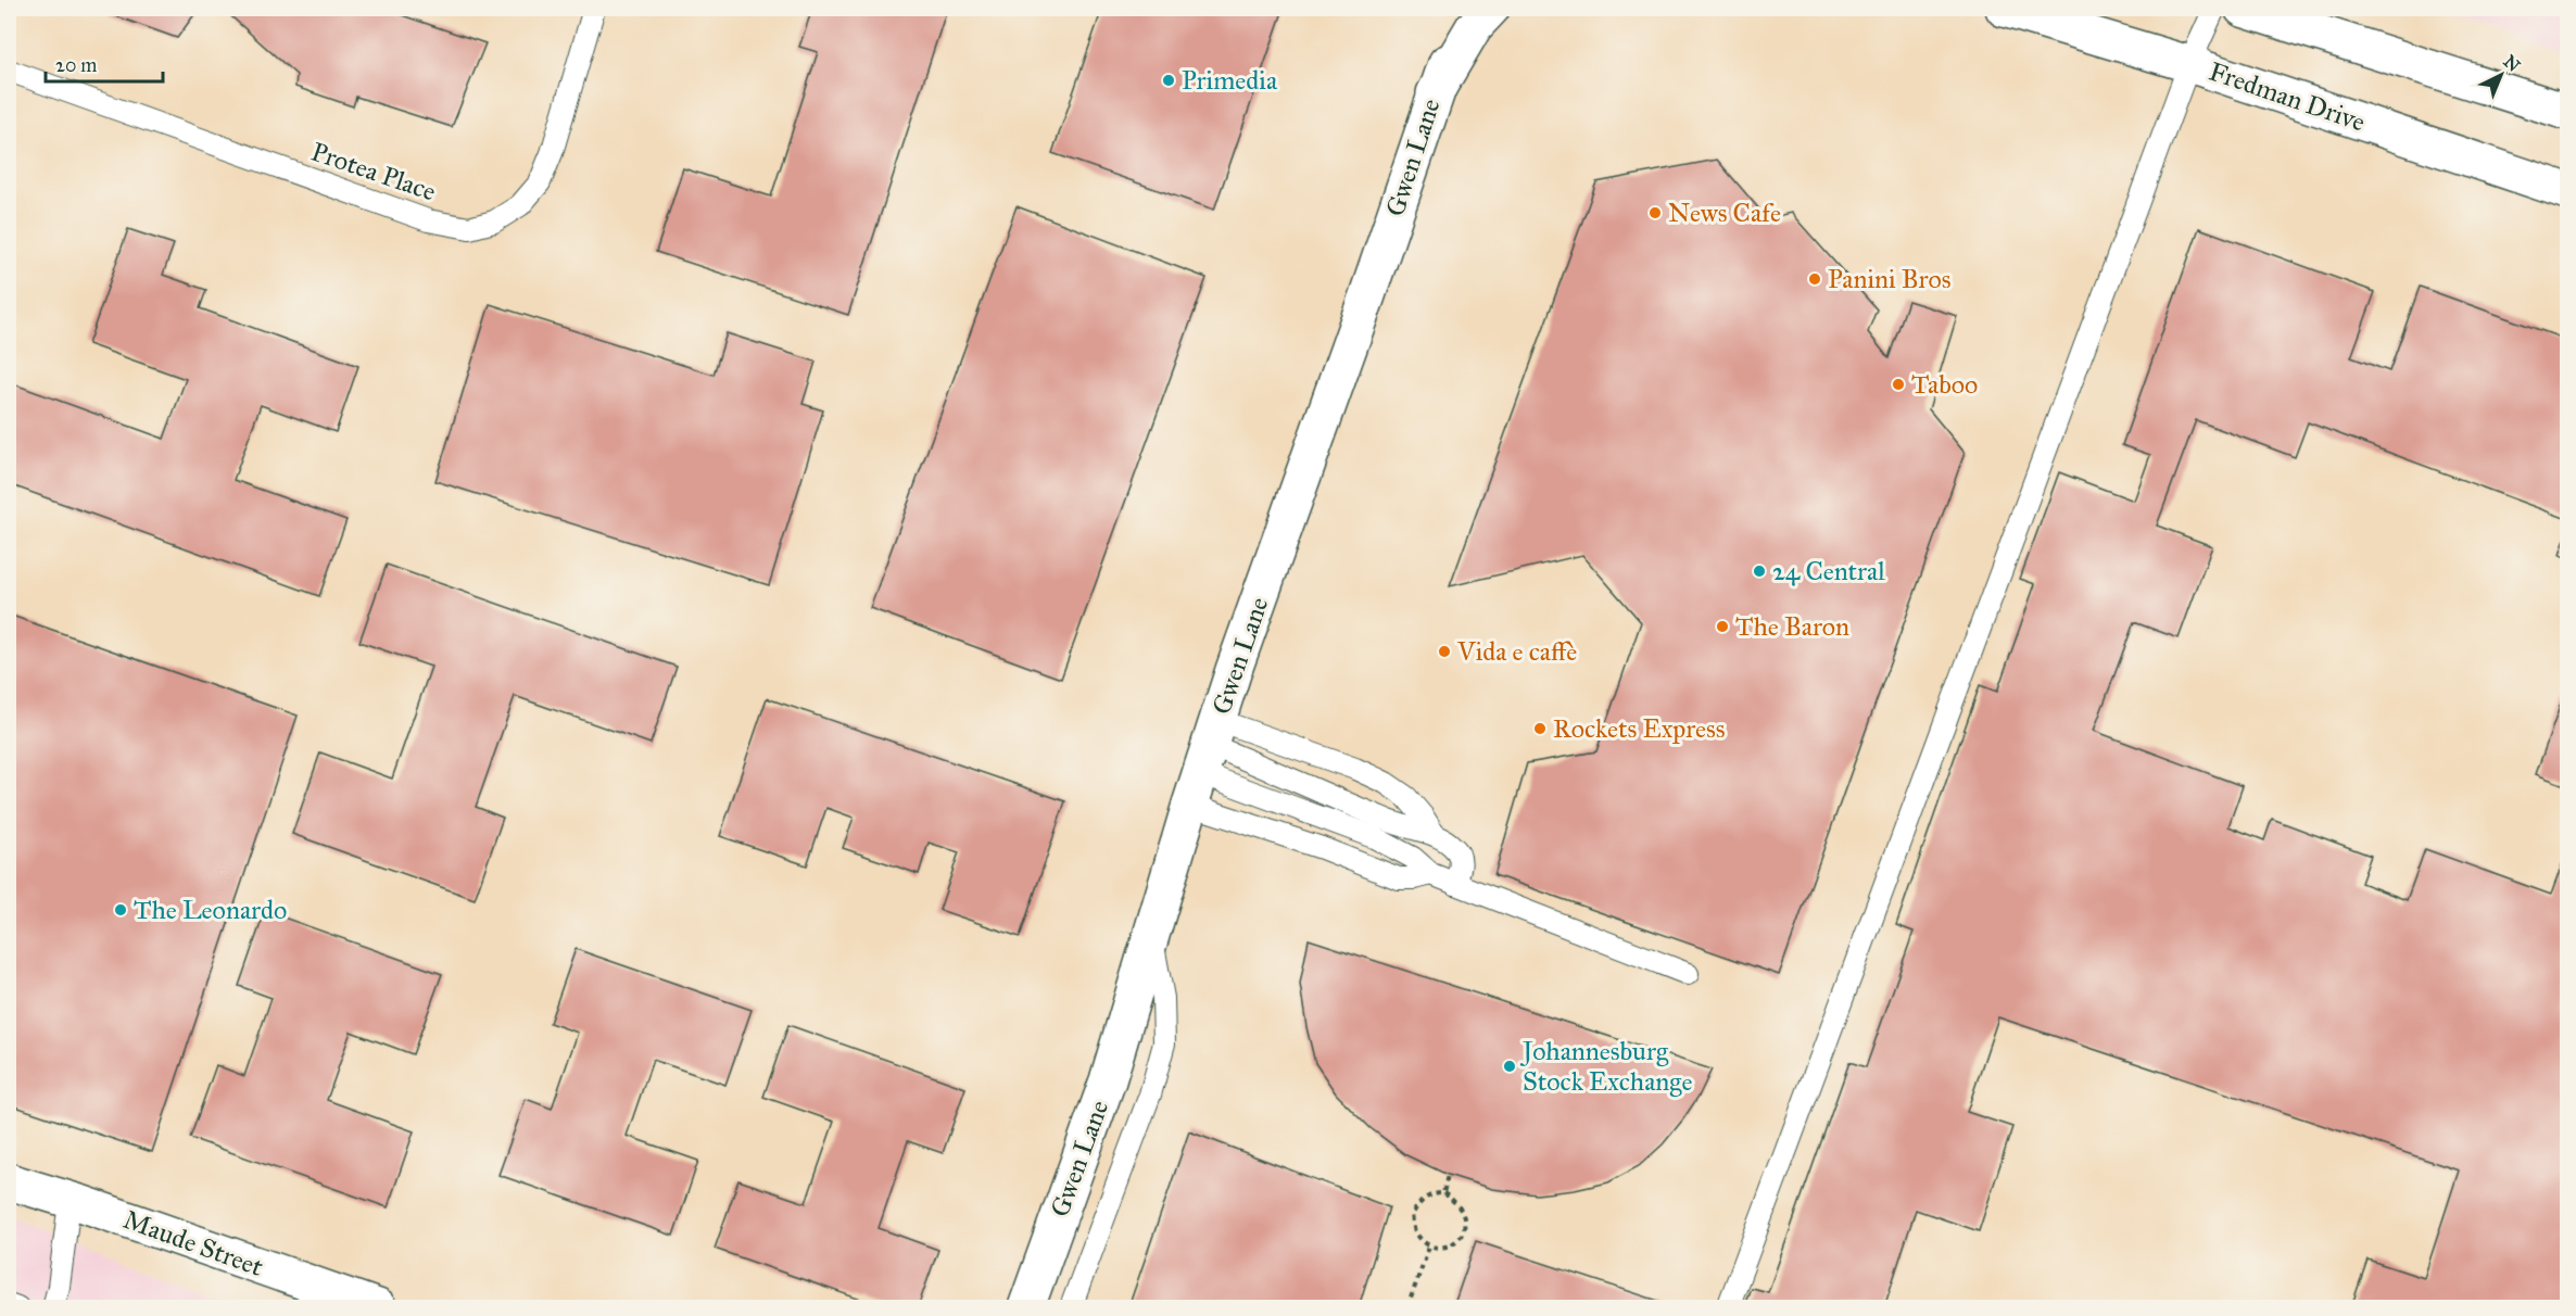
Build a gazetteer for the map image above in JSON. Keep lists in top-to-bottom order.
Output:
{
  "streets": {
    "street": ["Fredman Drive", "Gwen Lane", "Maude Street"],
    "lane": ["Protea Place"]
  },
  "places": [
    "Primedia",
    "News Cafe",
    "Panini Bros",
    "Taboo",
    "24 Central",
    "The Baron",
    "Vida e caffè",
    "Rockets Express",
    "The Leonardo",
    "Johannesburg Stock Exchange"
  ],
  "scale_bar": "20 m",
  "north": "top right"
}
